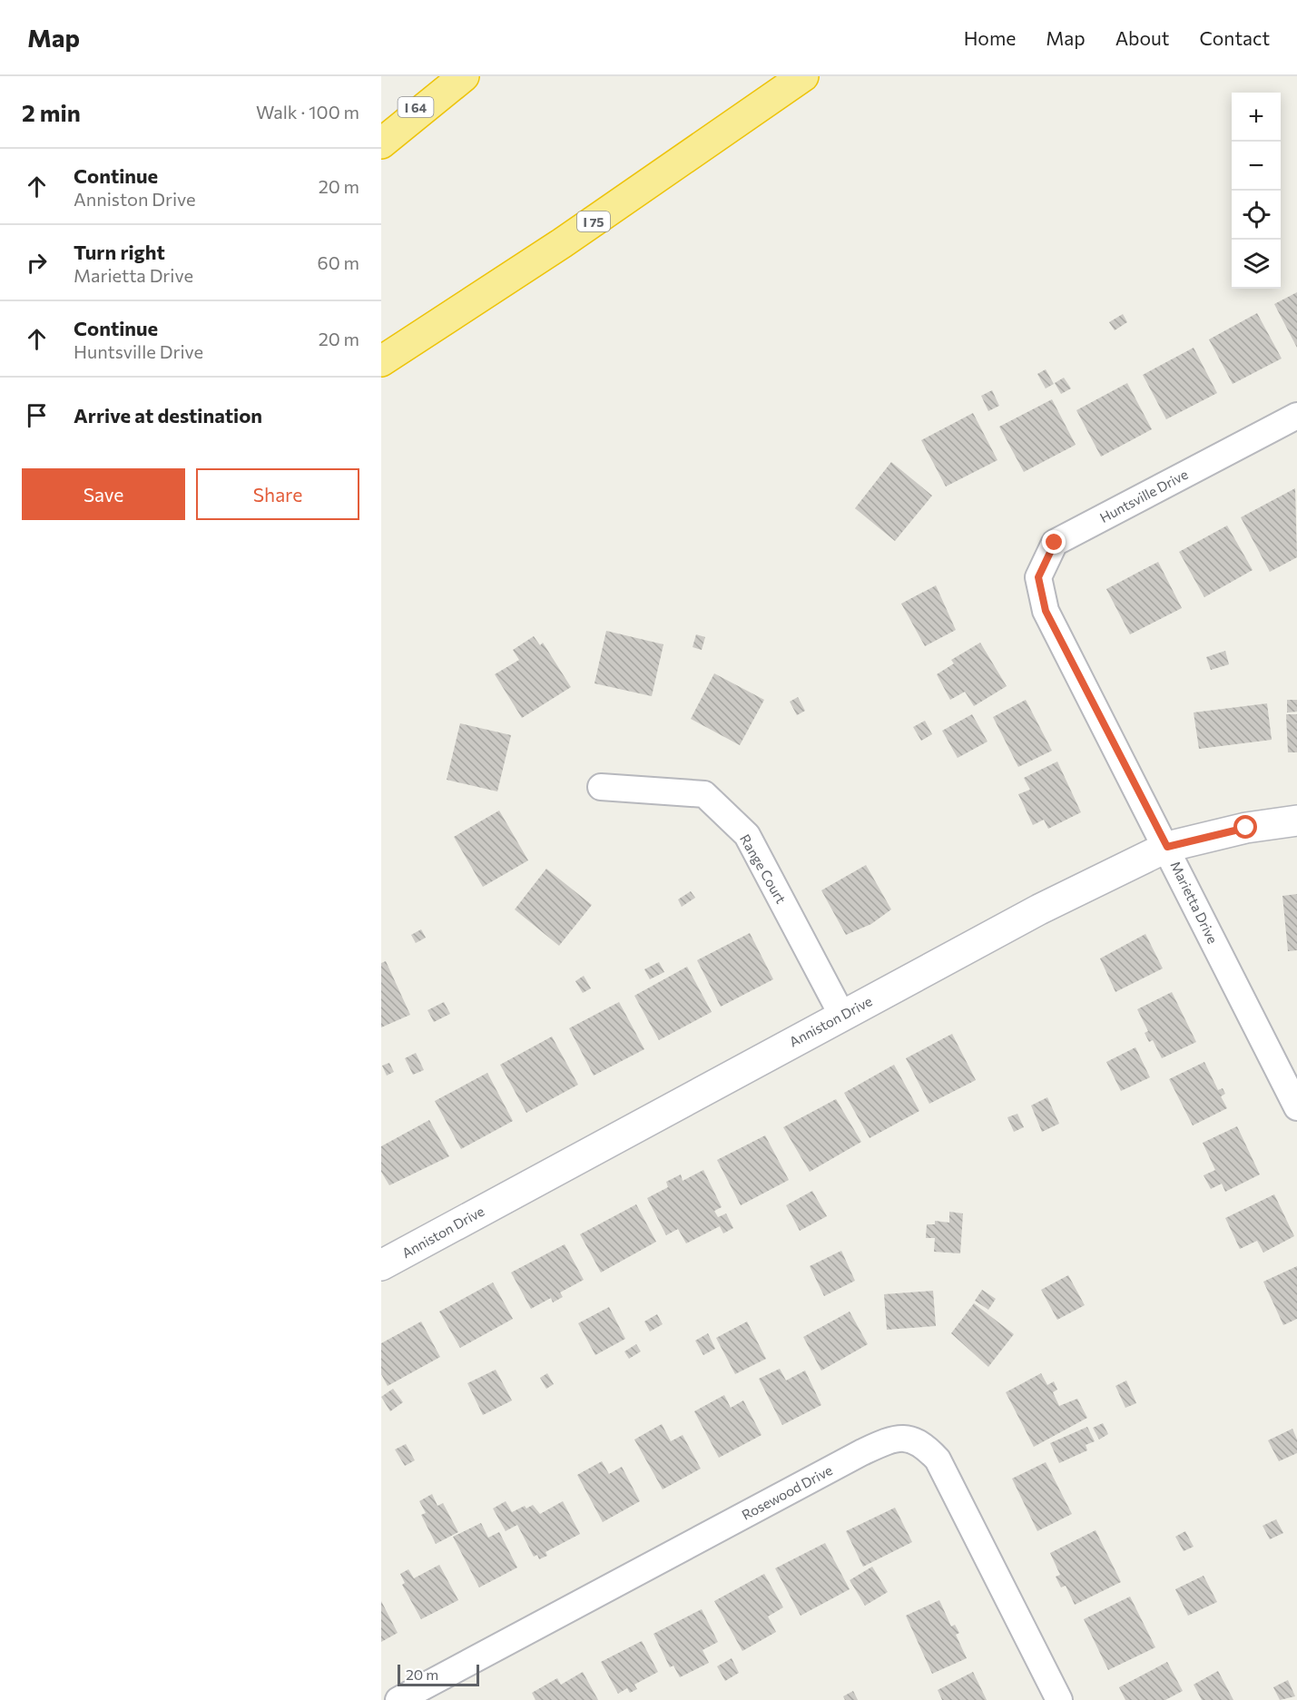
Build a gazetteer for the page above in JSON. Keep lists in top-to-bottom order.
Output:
{
  "streets": {
    "highway": ["I 64", "I 75"],
    "street": [
      "Huntsville Drive",
      "Range Court",
      "Marietta Drive",
      "Anniston Drive",
      "Rosewood Drive"
    ]
  },
  "crossings": [
    ["Huntsville Drive", "Marietta Drive"],
    ["Range Court", "Anniston Drive"],
    ["Marietta Drive", "Anniston Drive"]
  ],
  "scale_bar": "20 m",
  "page": {
    "header": "Map",
    "nav": [
      "Home",
      "Map",
      "About",
      "Contact"
    ],
    "heading": ["2 min", "Walk · 100 m"],
    "map_buttons": ["+", "−"],
    "list": [
      ["Continue", "Anniston Drive", "20 m"],
      ["Turn right", "Marietta Drive", "60 m"],
      ["Continue", "Huntsville Drive", "20 m"],
      "Arrive at destination"
    ],
    "buttons": ["Save", "Share"],
    "scale": "20 m"
  }
}
